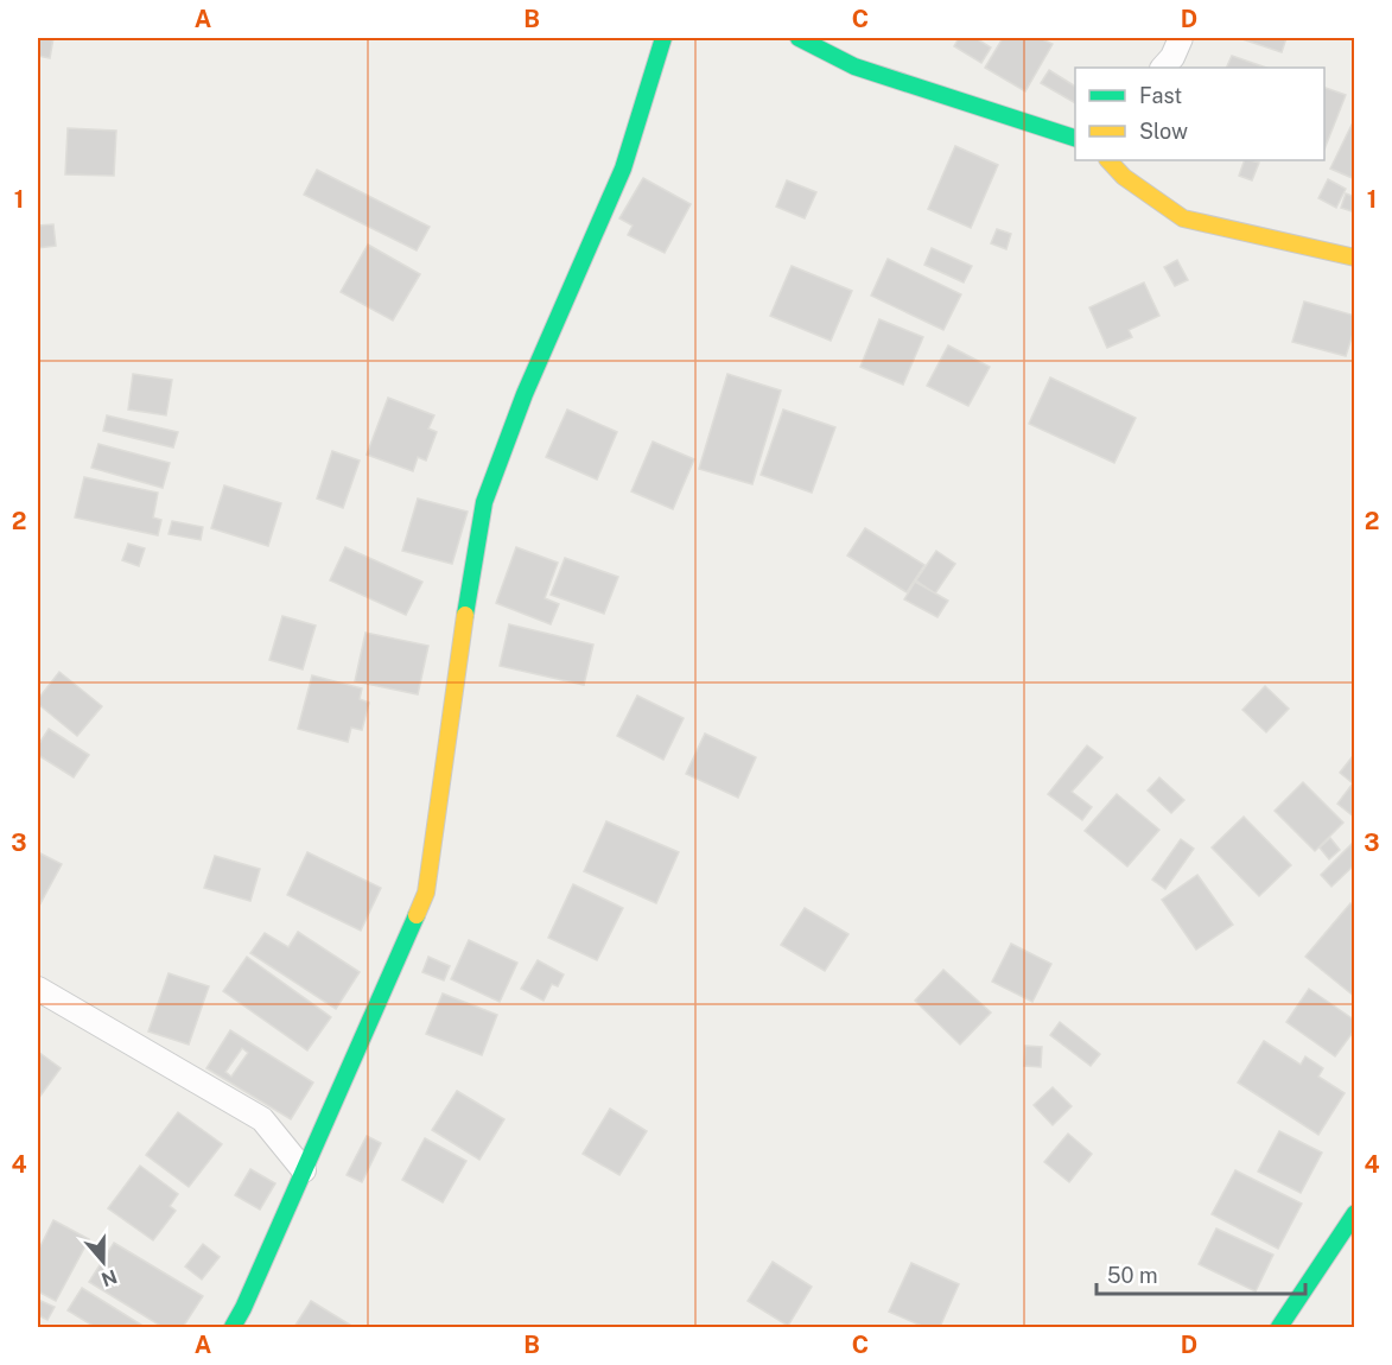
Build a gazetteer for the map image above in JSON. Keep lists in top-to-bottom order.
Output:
{
  "legend": ["Fast", "Slow"],
  "scale_bar": "50 m",
  "north": "bottom",
  "grid": {
    "columns": [
      "A",
      "B",
      "C",
      "D"
    ],
    "rows": [
      "1",
      "2",
      "3",
      "4"
    ]
  }
}
